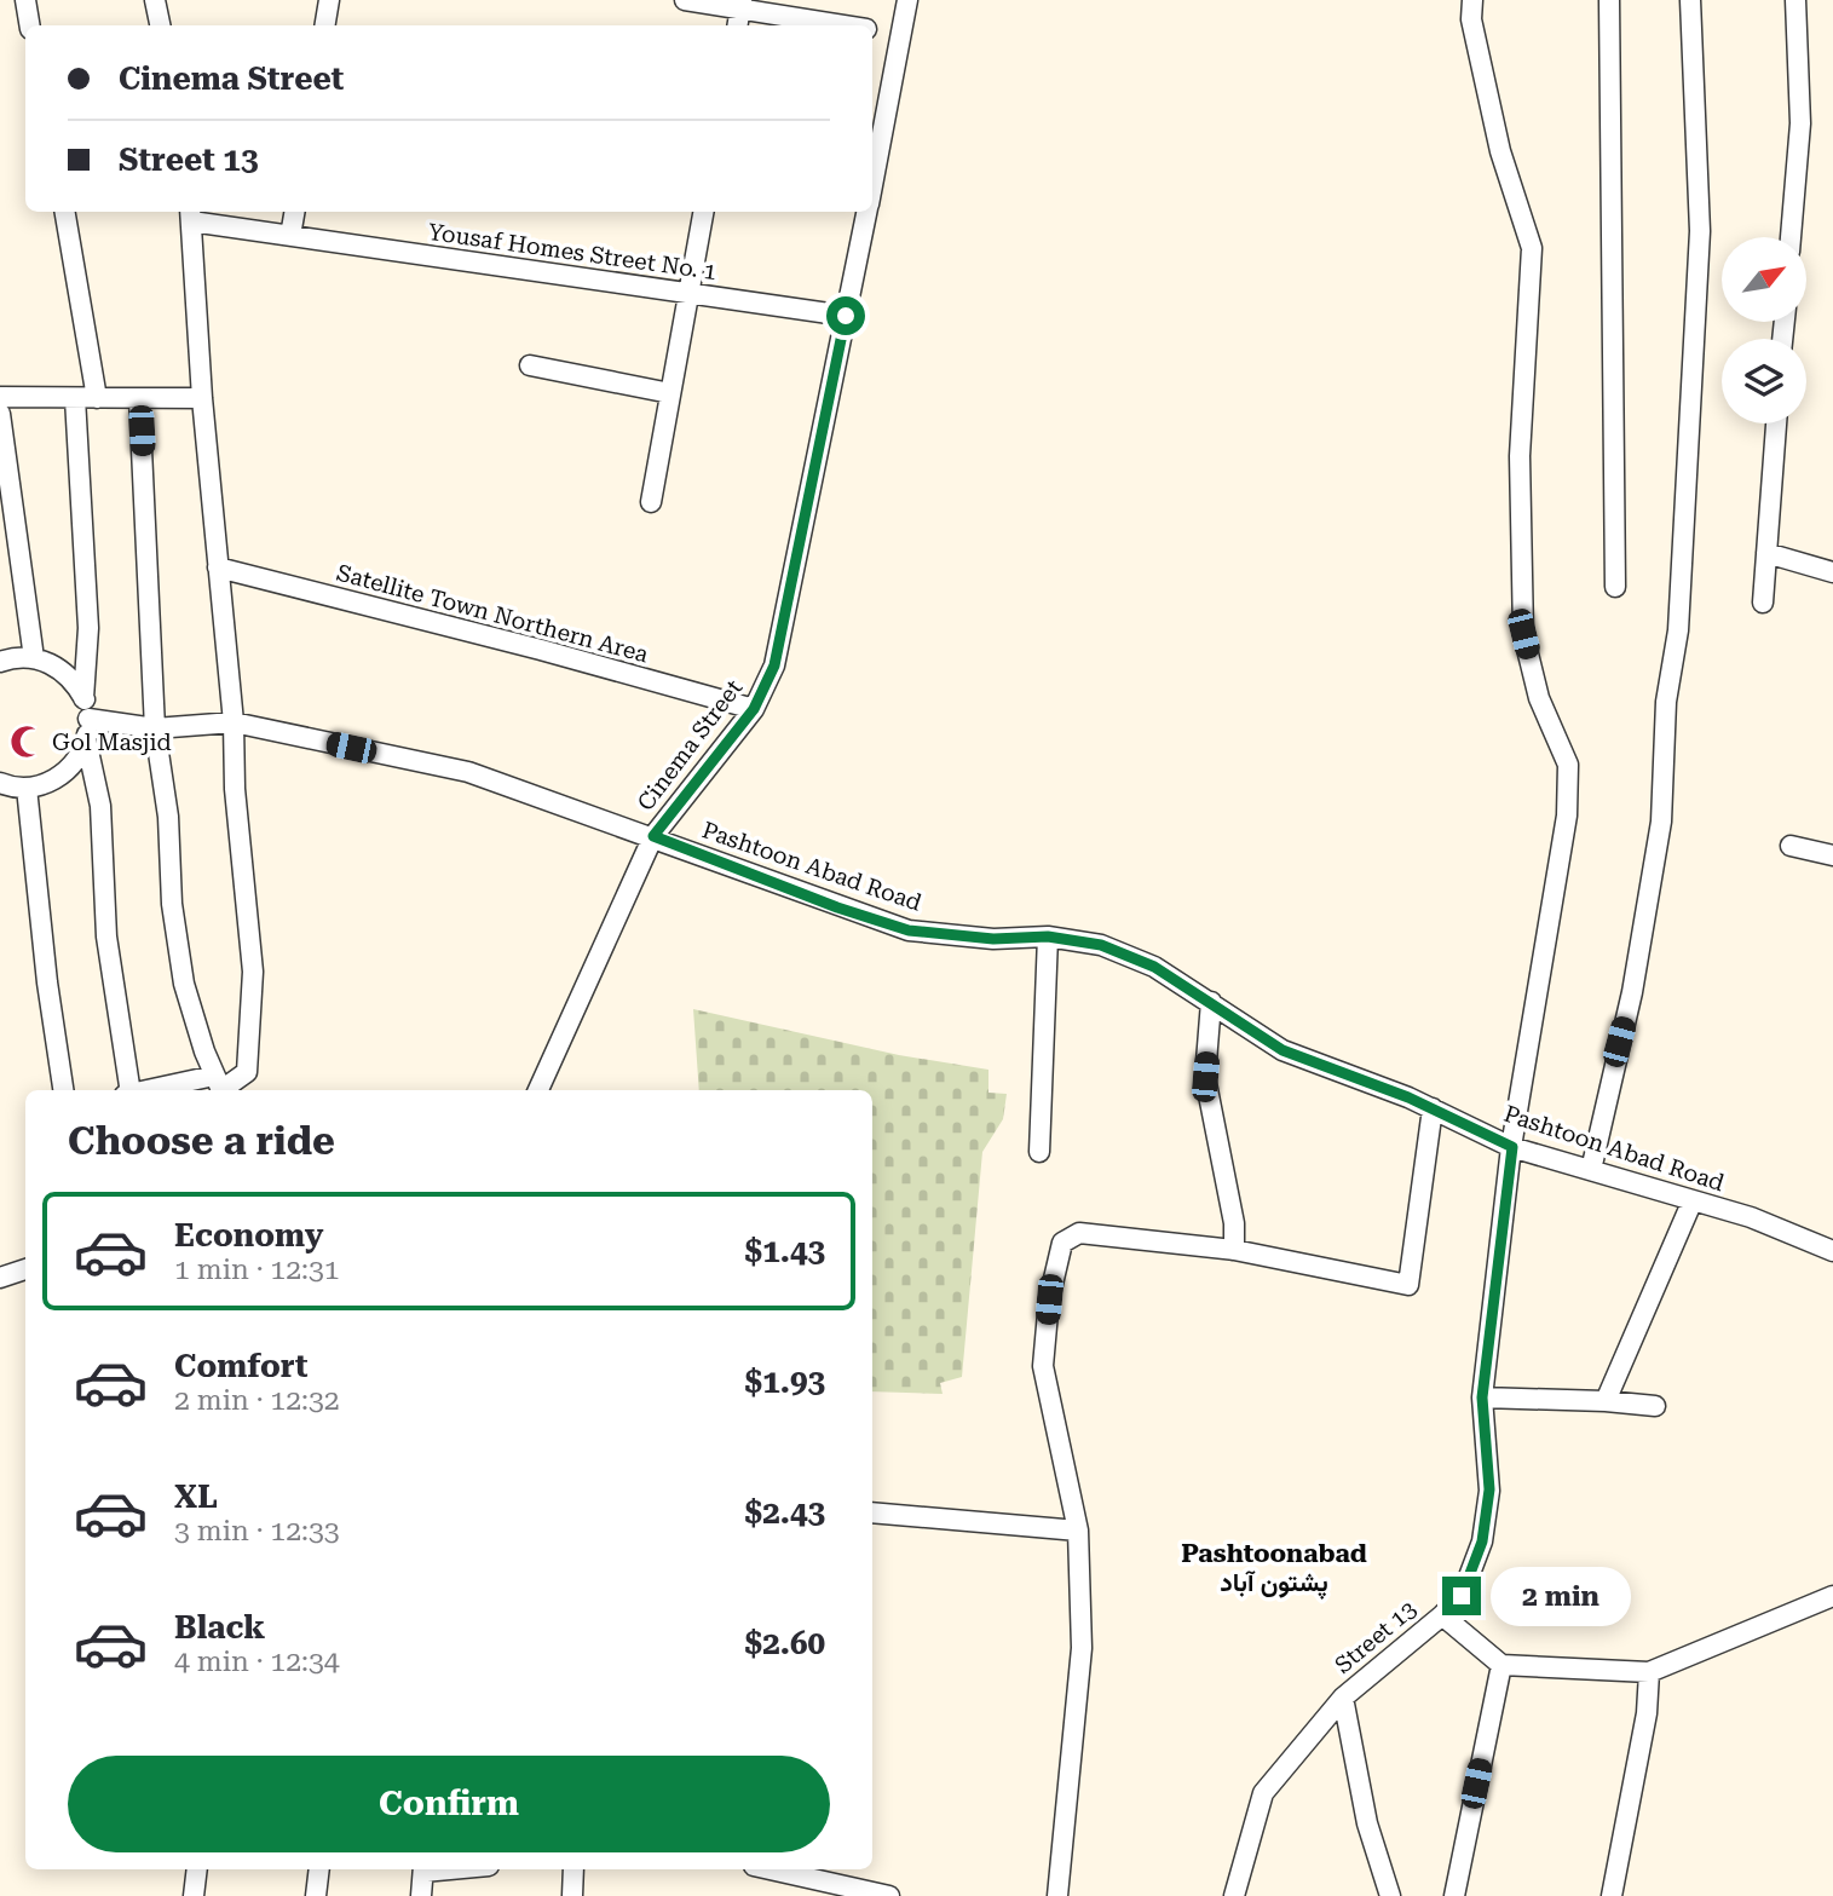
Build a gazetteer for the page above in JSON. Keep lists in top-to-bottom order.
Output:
{
  "streets": {
    "street": [
      "Yousaf Homes Street No. 1",
      "Satellite Town Northern Area",
      "Cinema Street",
      "Pashtoon Abad Road",
      "Street 13"
    ]
  },
  "crossings": [
    ["Yousaf Homes Street No. 1", "Cinema Street"],
    ["Satellite Town Northern Area", "Cinema Street"],
    ["Cinema Street", "Pashtoon Abad Road"],
    ["Pashtoon Abad Road", "Street 13"]
  ],
  "districts": ["Pashtoonabad پشتون آباد"],
  "places": {
    "mosque": ["Gol Masjid"]
  },
  "north": "top right",
  "page": {
    "banner": ["Cinema Street", "Street 13"],
    "heading": "Choose a ride",
    "list": [
      {
        "name": "Economy",
        "note": "1 min · 12:31",
        "value": "$1.43"
      },
      {
        "name": "Comfort",
        "note": "2 min · 12:32",
        "value": "$1.93"
      },
      {
        "name": "XL",
        "note": "3 min · 12:33",
        "value": "$2.43"
      },
      {
        "name": "Black",
        "note": "4 min · 12:34",
        "value": "$2.60"
      }
    ],
    "bubble": "2 min",
    "buttons": "Confirm"
  }
}
